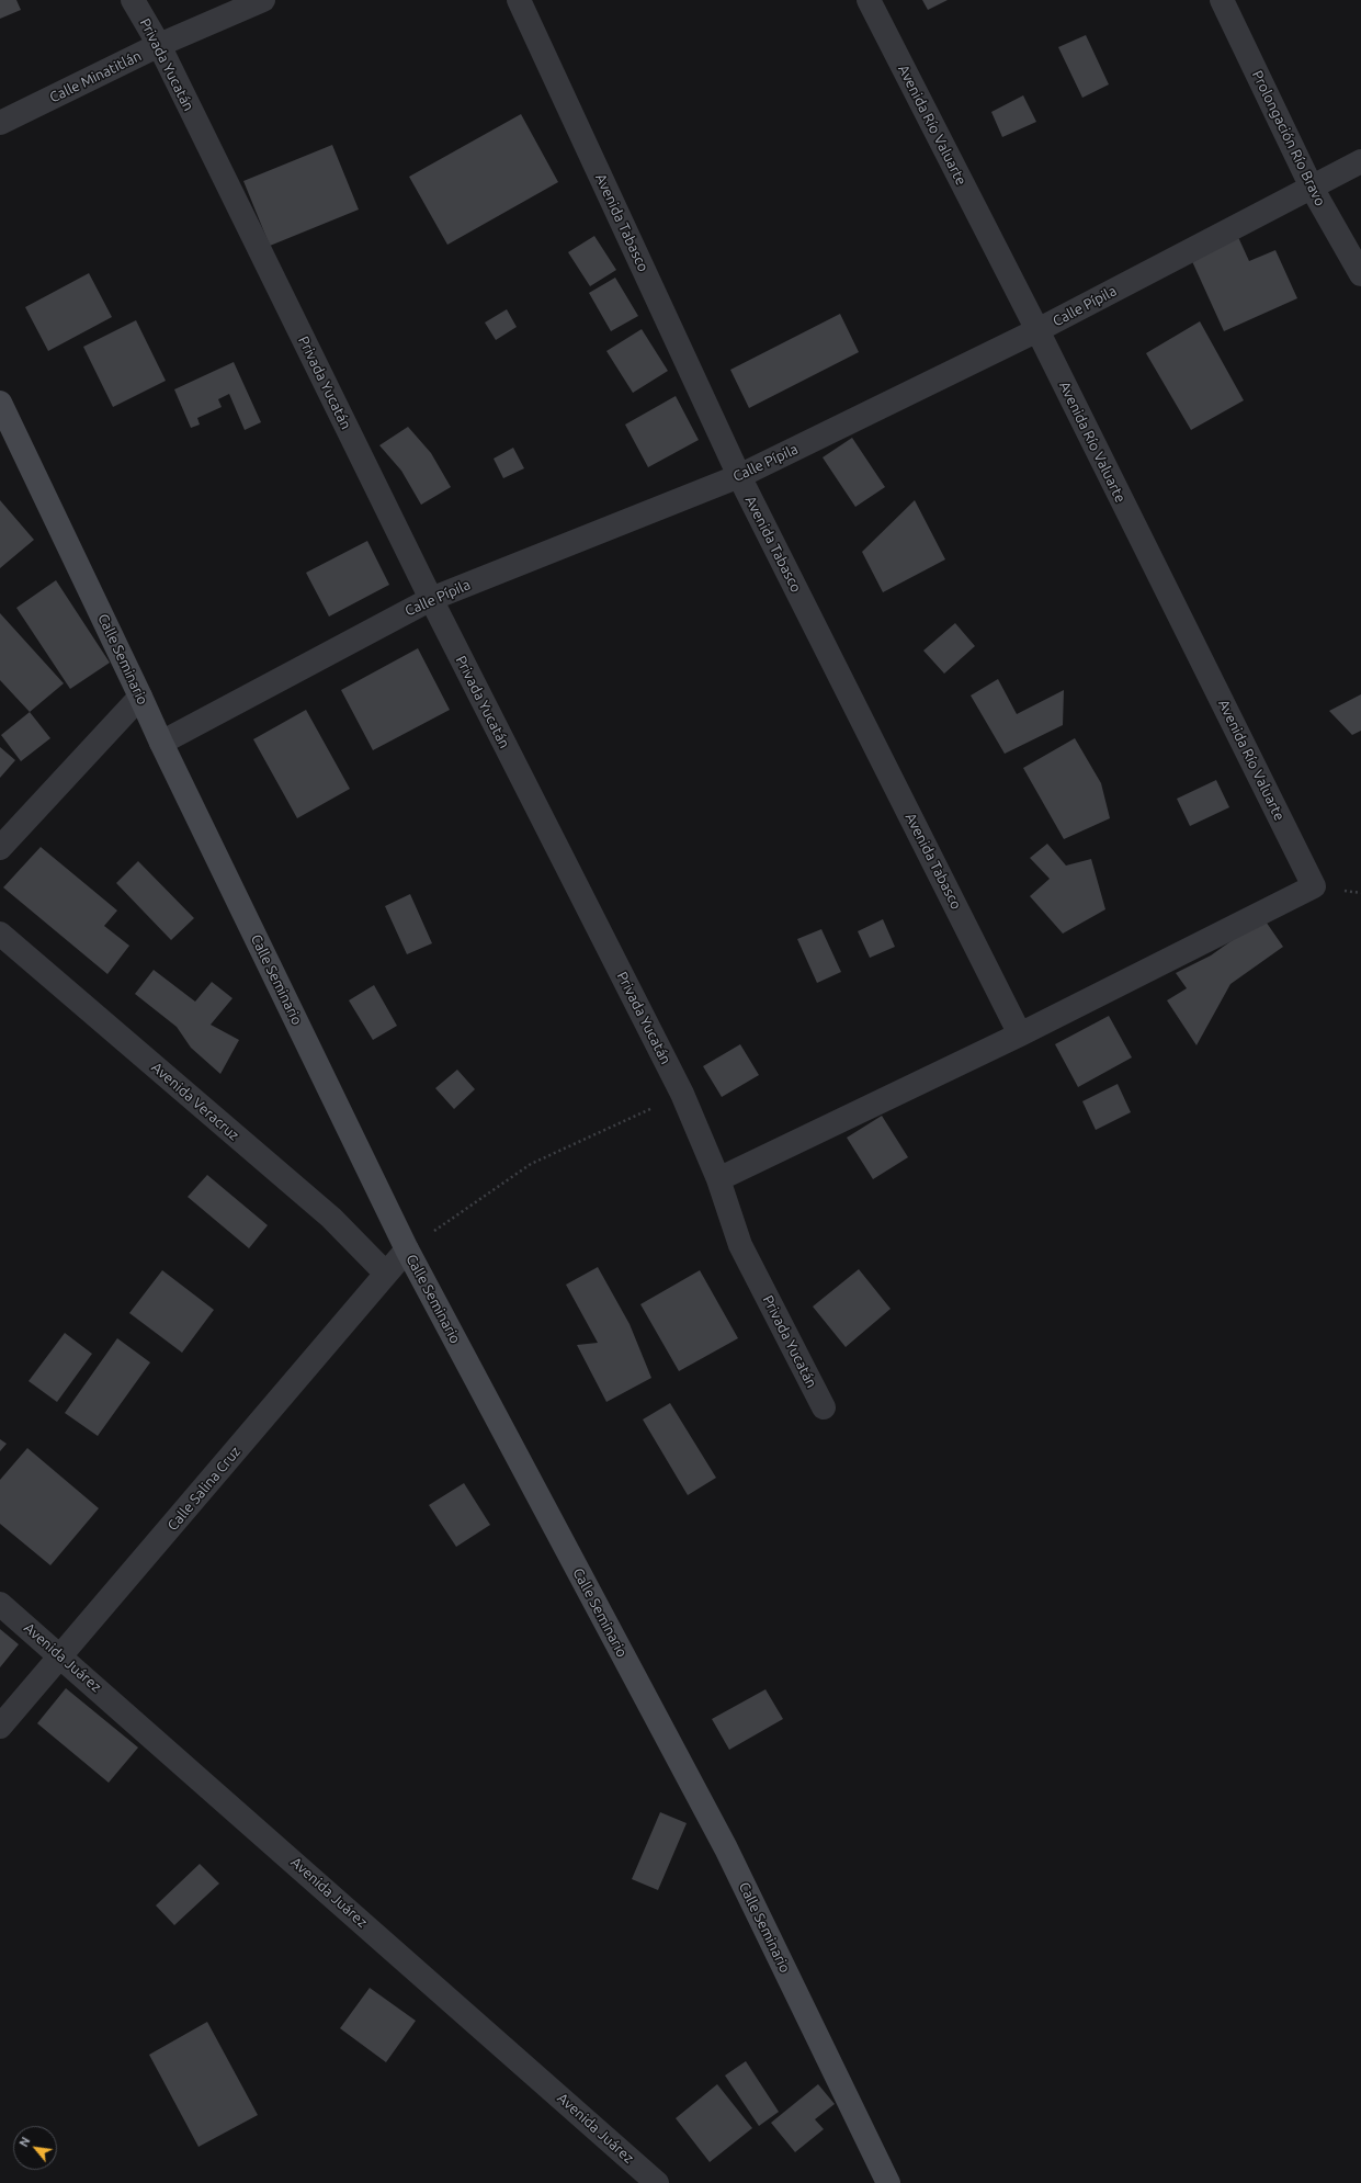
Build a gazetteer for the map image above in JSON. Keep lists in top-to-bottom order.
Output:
{
  "streets": {
    "street": [
      "Privada Yucatán",
      "Calle Minatitlán",
      "Avenida Río Valuarte",
      "Prolongación Río Bravo",
      "Avenida Tabasco",
      "Calle Pípila",
      "Calle Seminario",
      "Avenida Veracruz",
      "Calle Salina Cruz",
      "Avenida Juárez"
    ]
  },
  "crossings": [
    ["Privada Yucatán", "Calle Minatitlán"],
    ["Privada Yucatán", "Calle Pípila"],
    ["Avenida Río Valuarte", "Avenida Tabasco"],
    ["Avenida Río Valuarte", "Calle Pípila"],
    ["Prolongación Río Bravo", "Calle Pípila"],
    ["Avenida Tabasco", "Calle Pípila"],
    ["Calle Pípila", "Calle Seminario"],
    ["Calle Seminario", "Calle Salina Cruz"],
    ["Avenida Veracruz", "Calle Salina Cruz"],
    ["Calle Salina Cruz", "Avenida Juárez"]
  ],
  "north": "top left"
}
